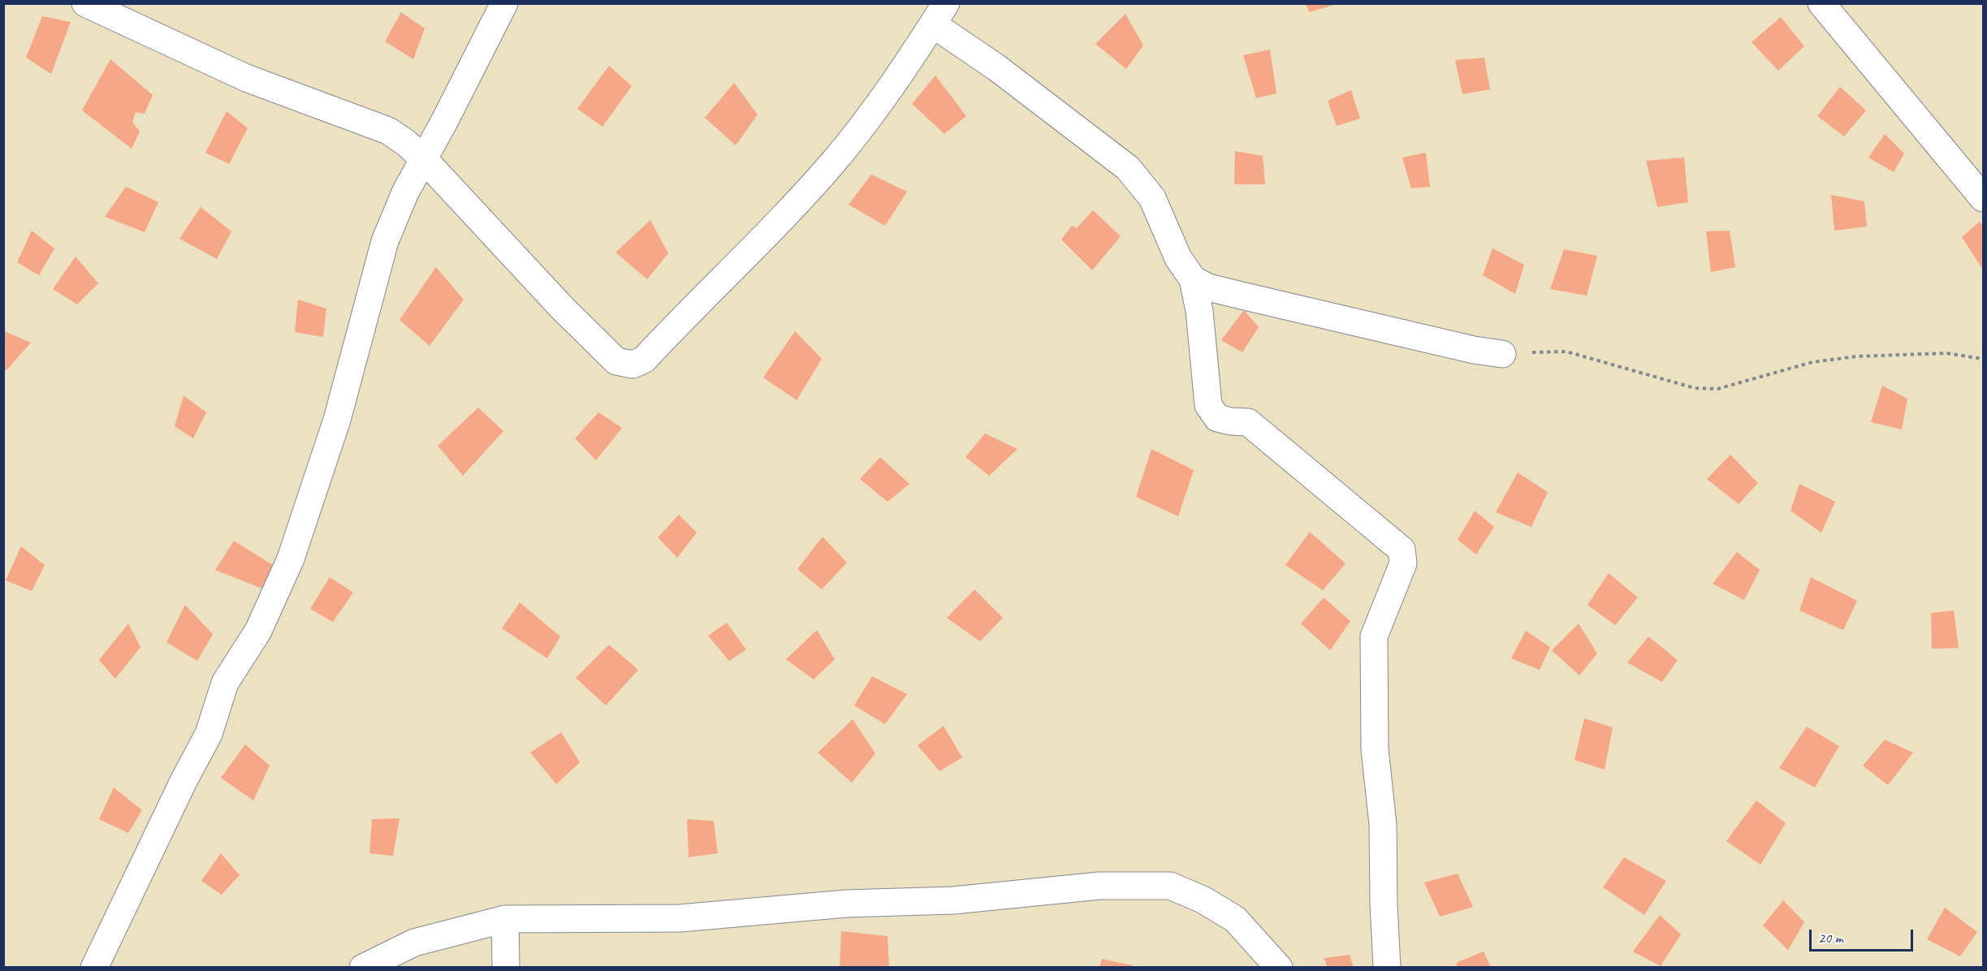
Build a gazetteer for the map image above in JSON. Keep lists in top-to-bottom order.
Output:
{
  "scale_bar": "20 m"
}
